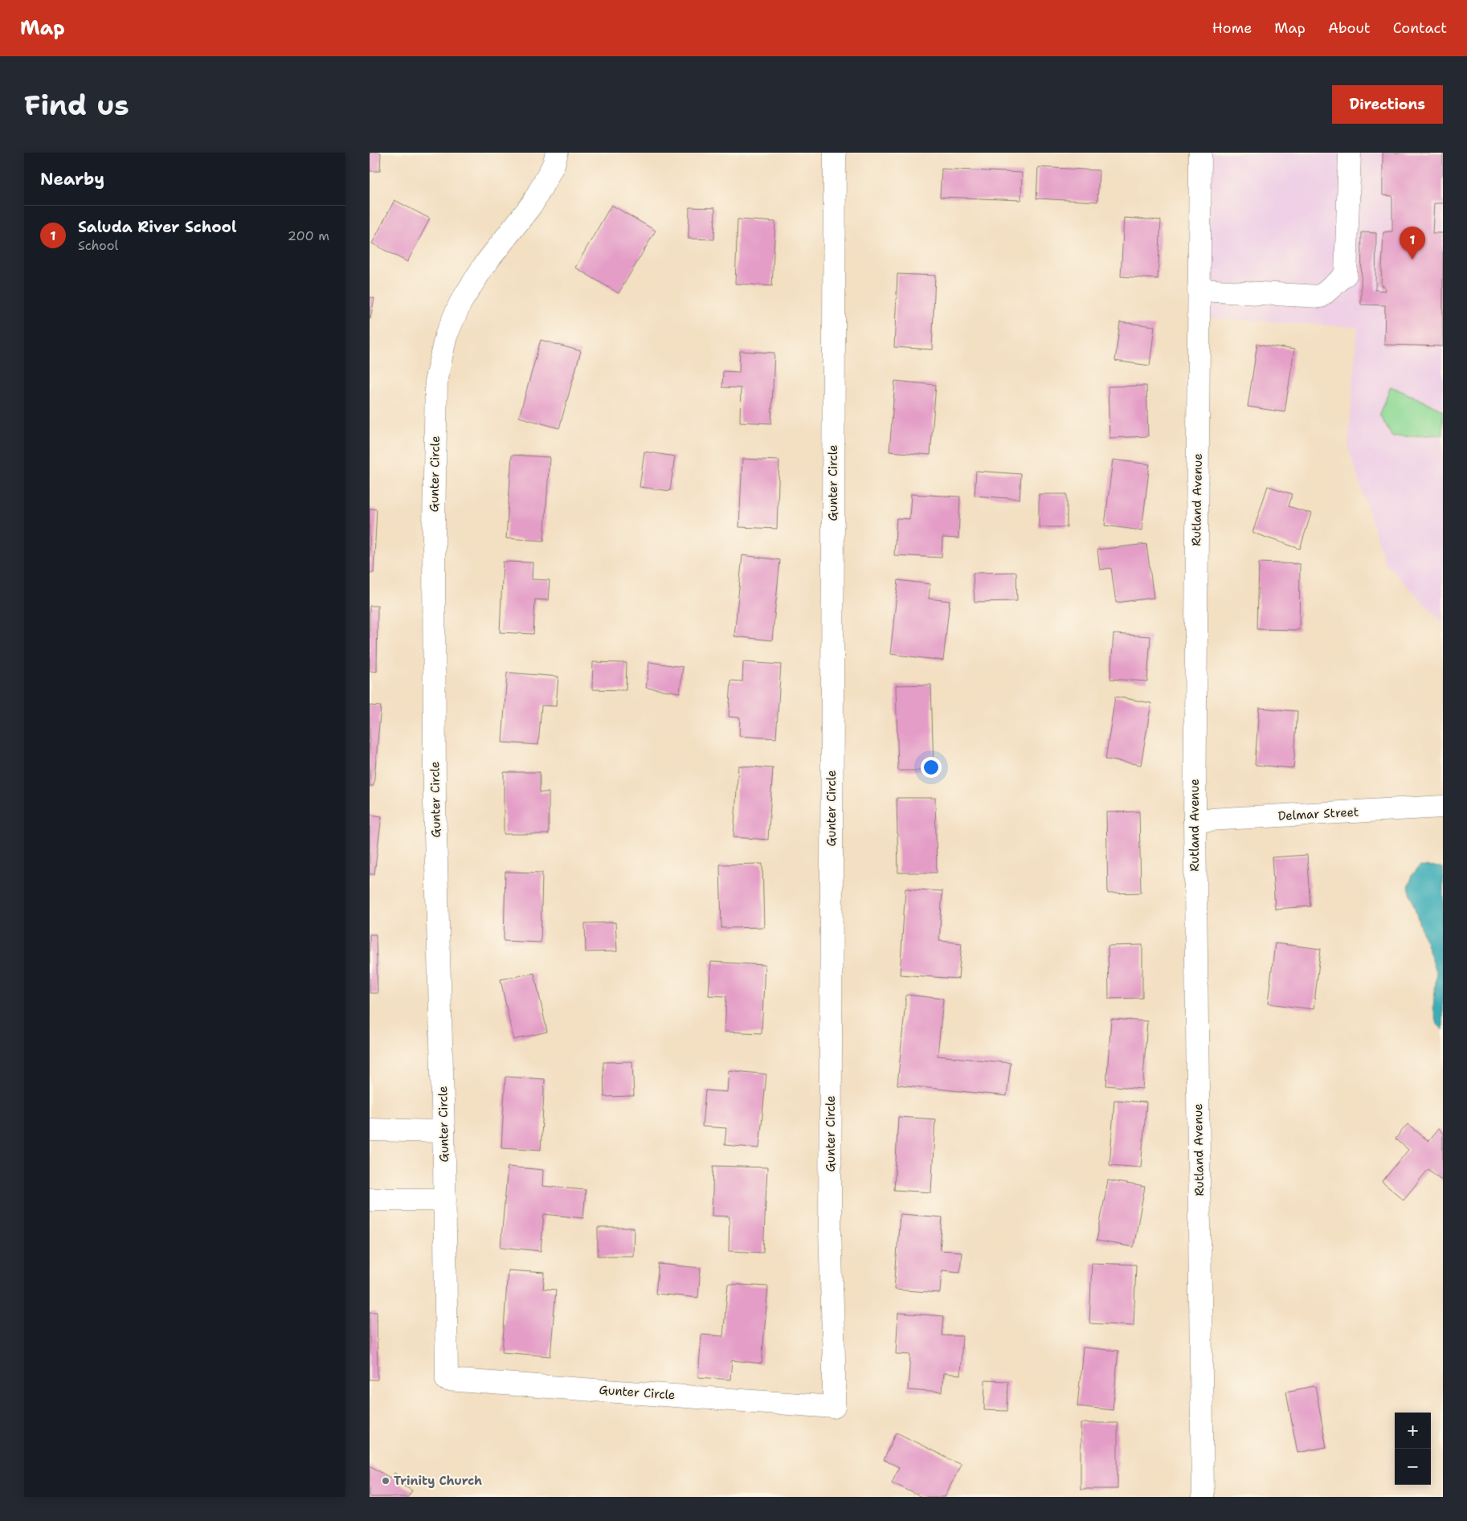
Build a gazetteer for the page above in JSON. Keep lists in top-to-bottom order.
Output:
{
  "streets": {
    "street": ["Gunter Circle", "Rutland Avenue", "Delmar Street"]
  },
  "crossings": [
    ["Rutland Avenue", "Delmar Street"]
  ],
  "places": ["Trinity Church"],
  "page": {
    "header": "Map",
    "nav": [
      "Home",
      "Map",
      "About",
      "Contact"
    ],
    "buttons": "Directions",
    "title": "Find us",
    "heading": "Nearby",
    "list": [
      {
        "mark": "1",
        "name": "Saluda River School",
        "note": "School",
        "value": "200 m"
      }
    ],
    "pins": "1",
    "map_buttons": ["+", "−"]
  }
}
